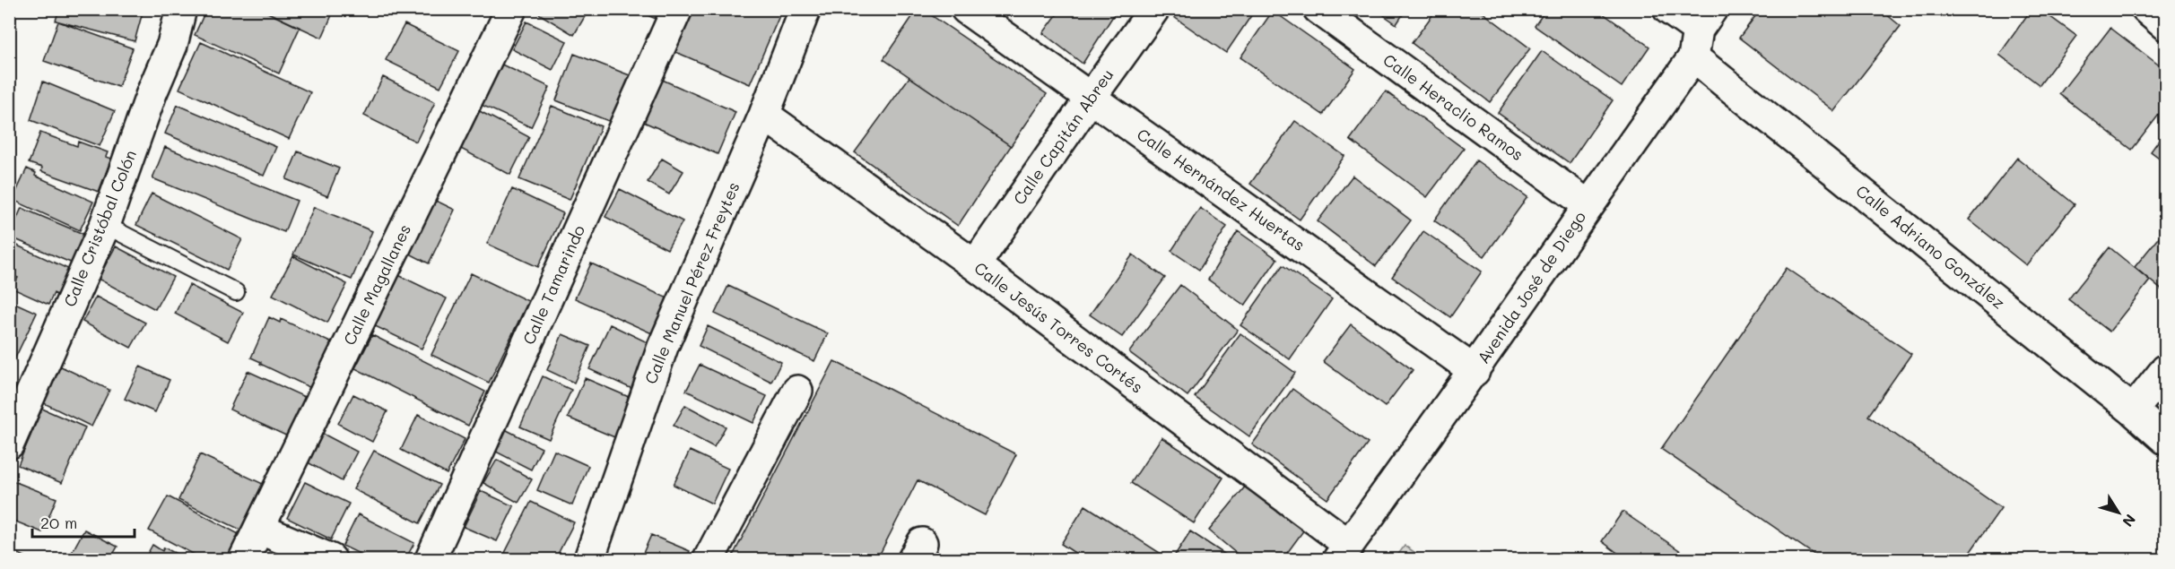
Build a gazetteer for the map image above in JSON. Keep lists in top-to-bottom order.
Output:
{
  "streets": {
    "street": [
      "Calle Heraclio Ramos",
      "Calle Capitán Abreu",
      "Calle Hernández Huertas",
      "Calle Cristóbal Colón",
      "Calle Adriano González",
      "Calle Manuel Pérez Freytes",
      "Calle Magallanes",
      "Calle Tamarindo",
      "Avenida José de Diego",
      "Calle Jesús Torres Cortés"
    ]
  },
  "crossings": [
    ["Calle Heraclio Ramos", "Avenida José de Diego"],
    ["Calle Capitán Abreu", "Calle Hernández Huertas"],
    ["Calle Capitán Abreu", "Calle Jesús Torres Cortés"],
    ["Calle Hernández Huertas", "Avenida José de Diego"],
    ["Calle Adriano González", "Avenida José de Diego"],
    ["Calle Manuel Pérez Freytes", "Calle Jesús Torres Cortés"],
    ["Avenida José de Diego", "Calle Jesús Torres Cortés"]
  ],
  "scale_bar": "20 m",
  "north": "bottom right"
}
